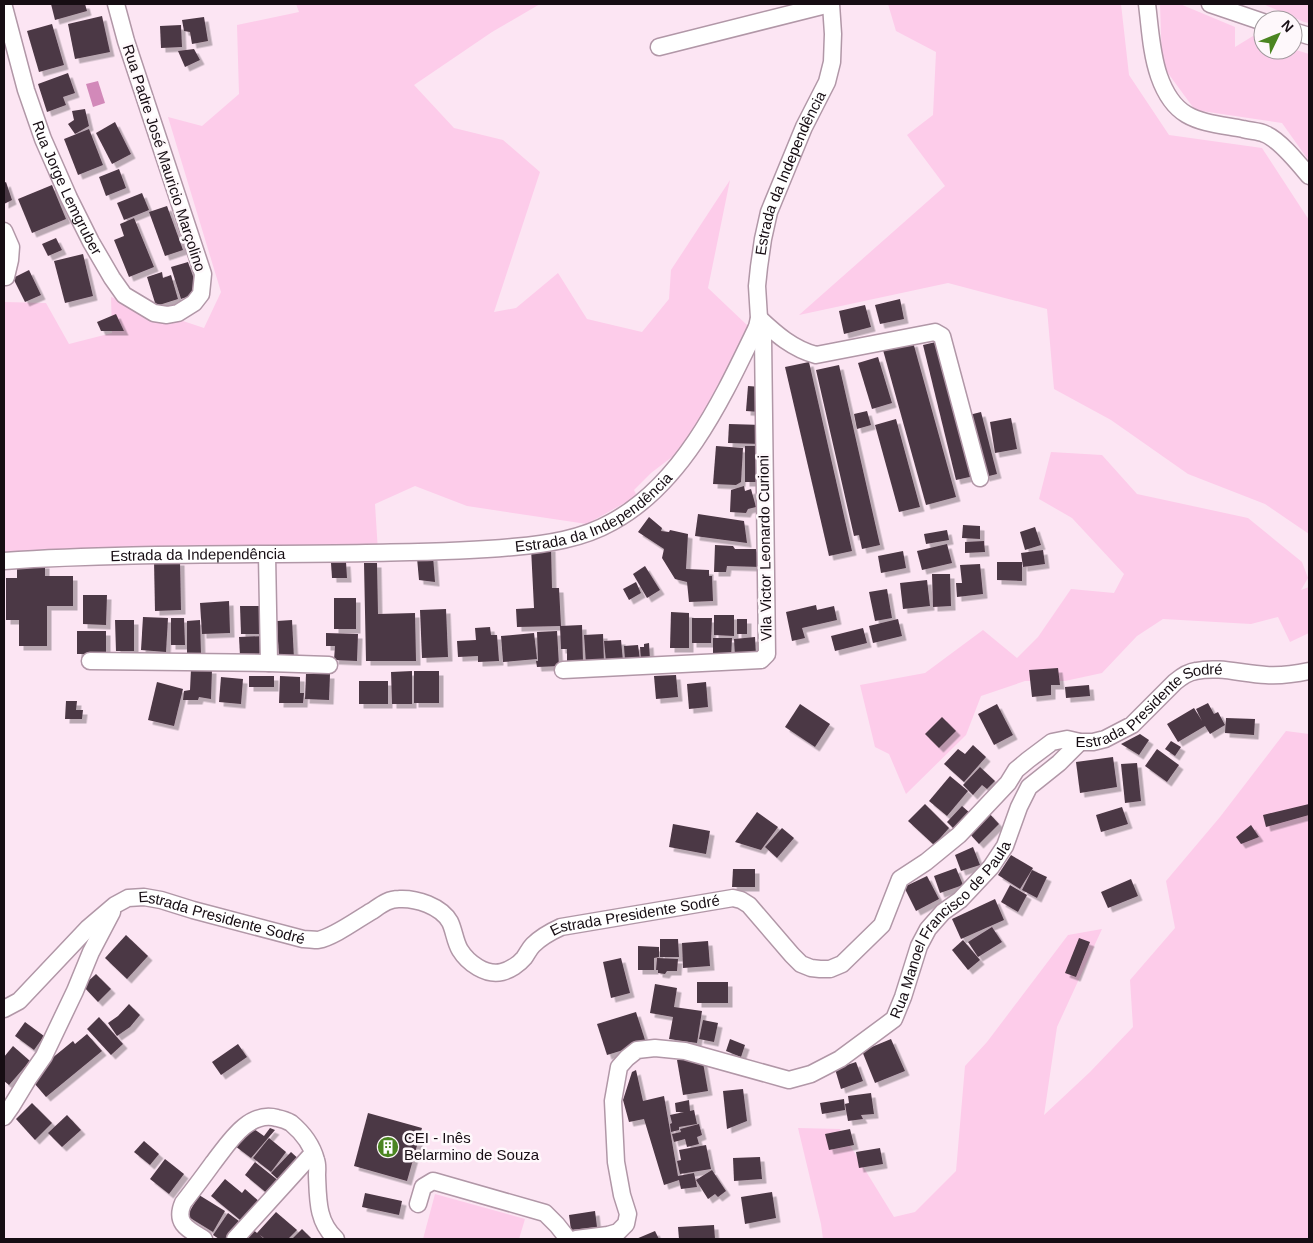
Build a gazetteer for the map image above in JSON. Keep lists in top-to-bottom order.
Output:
{
  "streets": {
    "street": [
      "Rua Padre José Mauricio Marçolino",
      "Estrada da Independência",
      "Rua Jorge Lemgruber",
      "Vila Victor Leonardo Curioni",
      "Estrada Presidente Sodré",
      "Rua Manoel Francisco de Paula"
    ]
  },
  "crossings": [
    ["Rua Padre José Mauricio Marçolino", "Rua Jorge Lemgruber"],
    ["Estrada da Independência", "Vila Victor Leonardo Curioni"],
    ["Estrada Presidente Sodré", "Rua Manoel Francisco de Paula"]
  ],
  "places": {
    "building": ["CEI - Inês Belarmino de Souza"]
  },
  "north": "top right"
}
